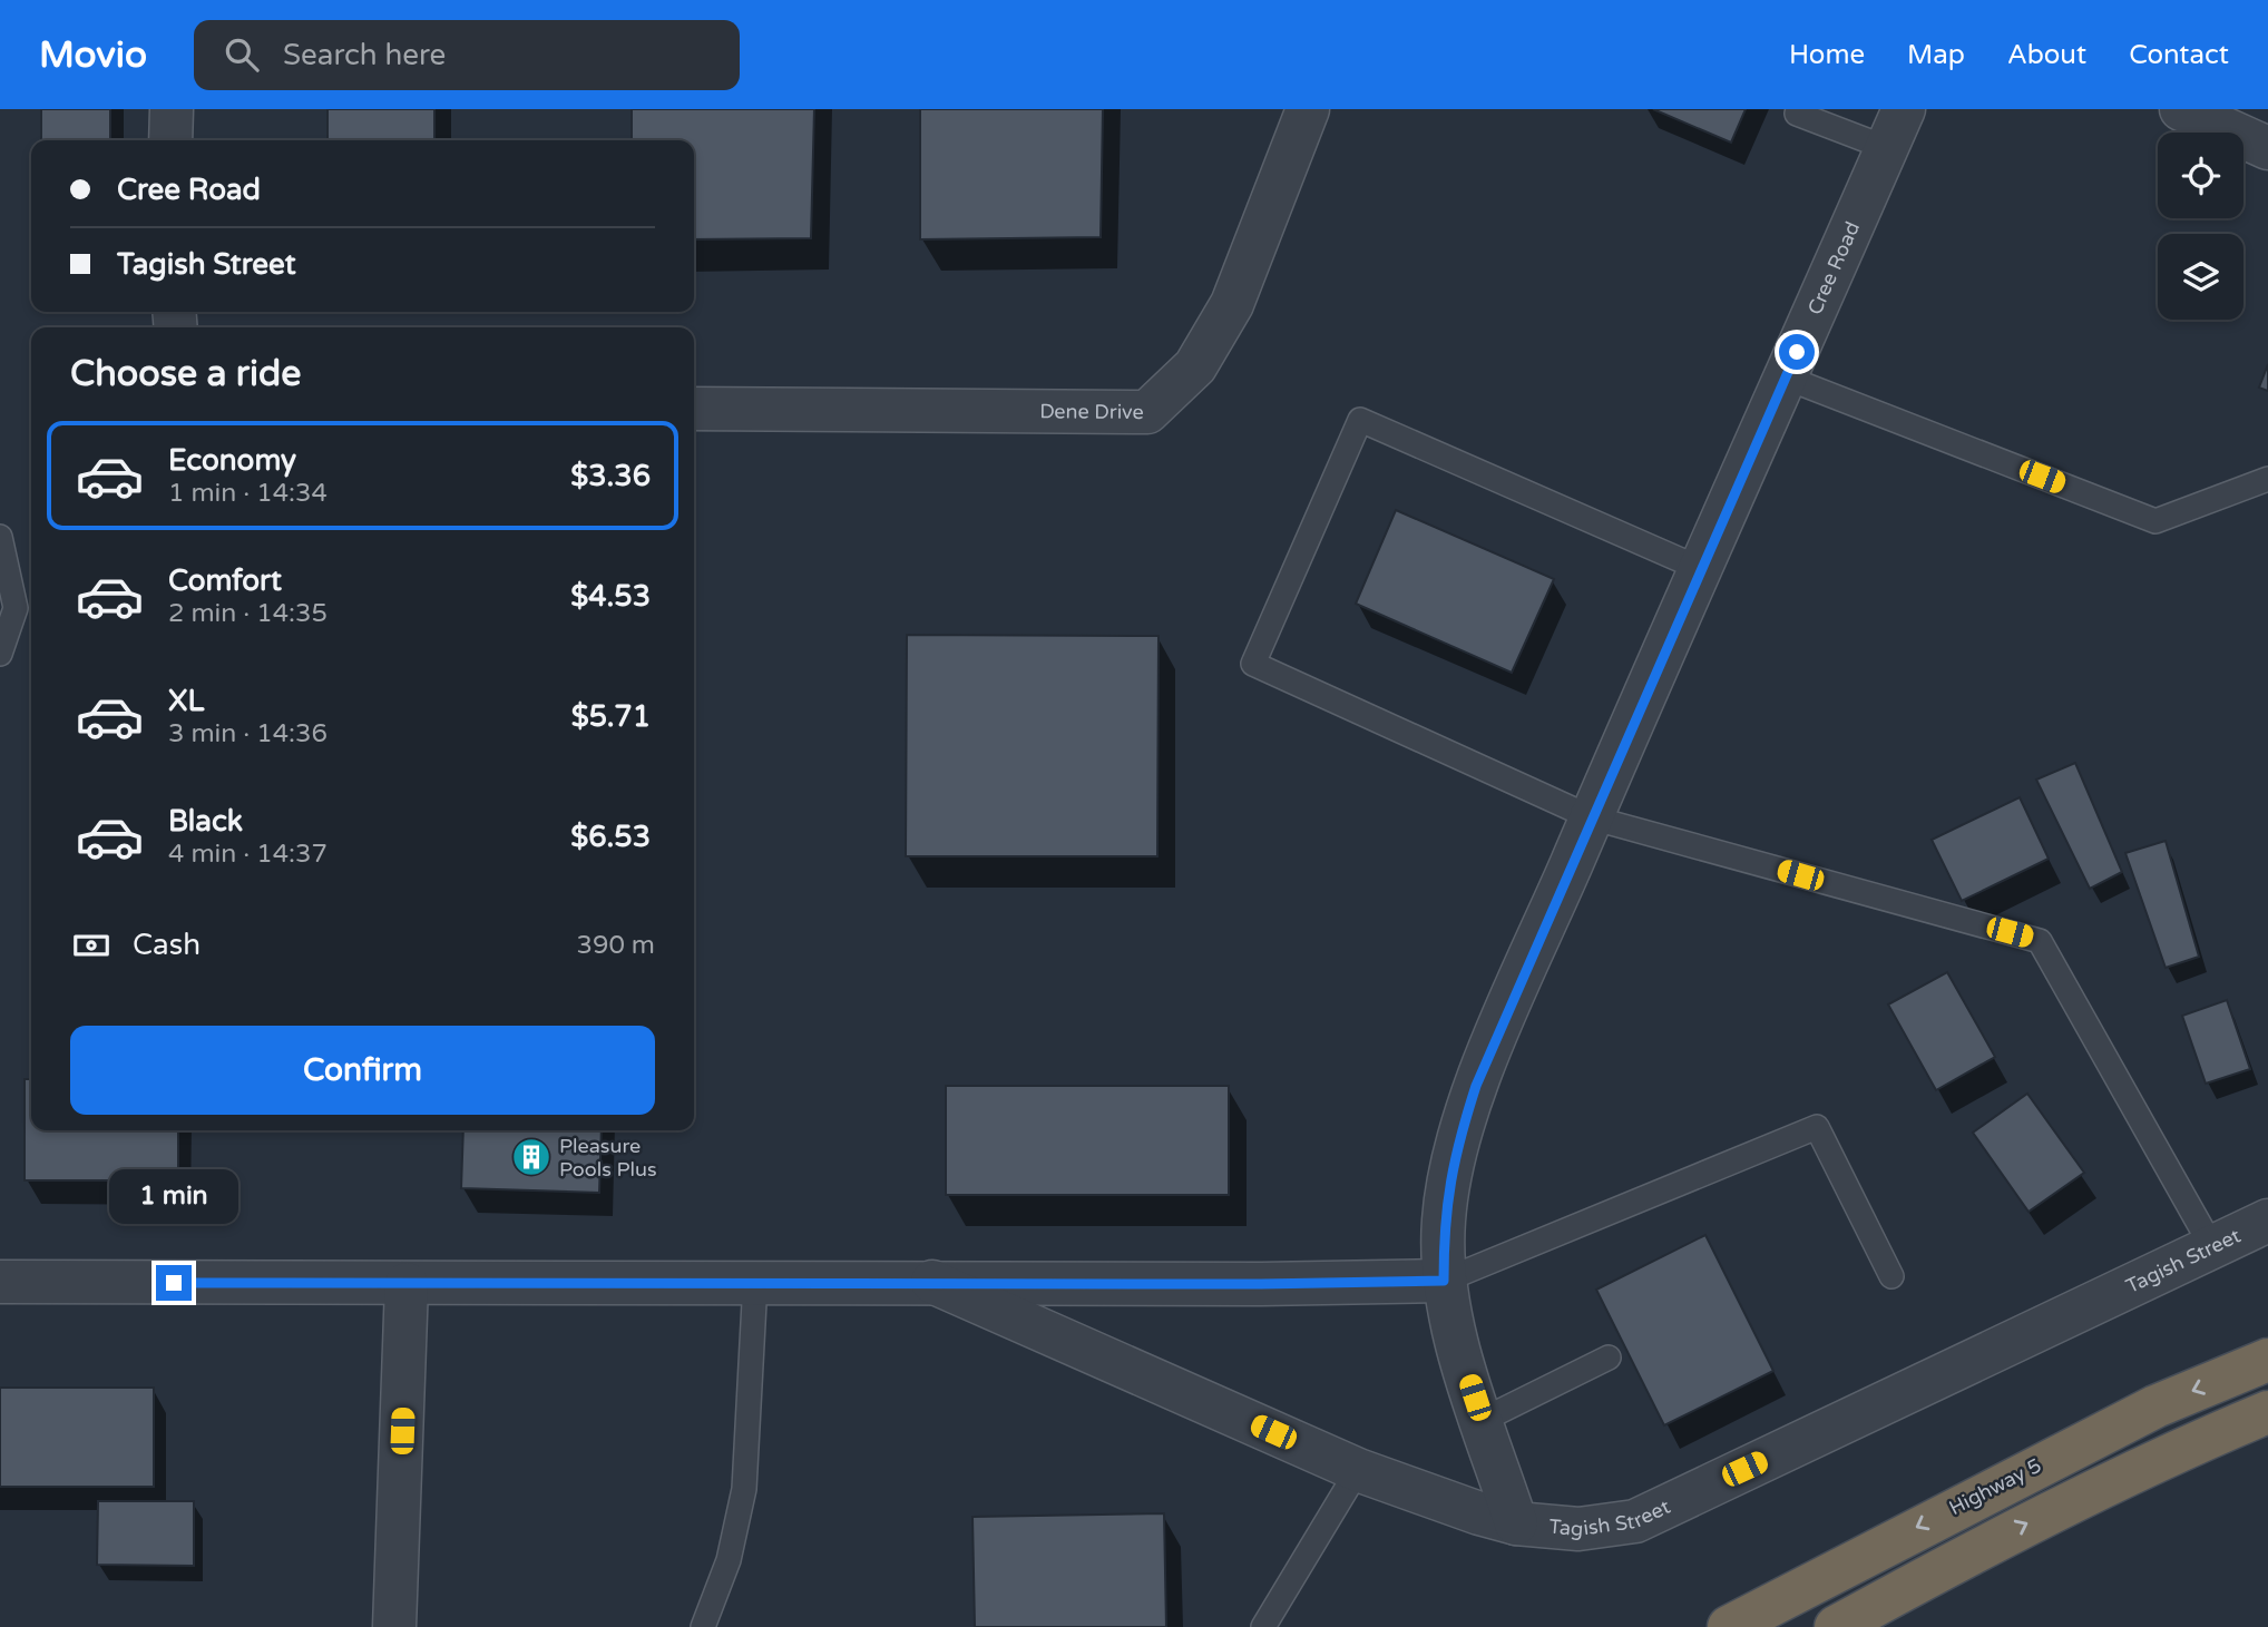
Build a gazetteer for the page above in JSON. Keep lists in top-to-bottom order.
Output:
{
  "streets": {
    "highway": ["Highway 5"],
    "street": ["Cree Road", "Dene Drive", "Tagish Street"]
  },
  "crossings": [
    ["Cree Road", "Tagish Street"]
  ],
  "places": {
    "building": ["Pleasure Pools Plus"]
  },
  "page": {
    "header": "Movio",
    "search": "Search here",
    "nav": [
      "Home",
      "Map",
      "About",
      "Contact"
    ],
    "banner": ["Cree Road", "Tagish Street"],
    "heading": "Choose a ride",
    "list": [
      {
        "name": "Economy",
        "note": "1 min · 14:34",
        "value": "$3.36"
      },
      {
        "name": "Comfort",
        "note": "2 min · 14:35",
        "value": "$4.53"
      },
      {
        "name": "XL",
        "note": "3 min · 14:36",
        "value": "$5.71"
      },
      {
        "name": "Black",
        "note": "4 min · 14:37",
        "value": "$6.53"
      }
    ],
    "pay": ["Cash", "390 m"],
    "buttons": "Confirm",
    "bubble": "1 min"
  }
}
